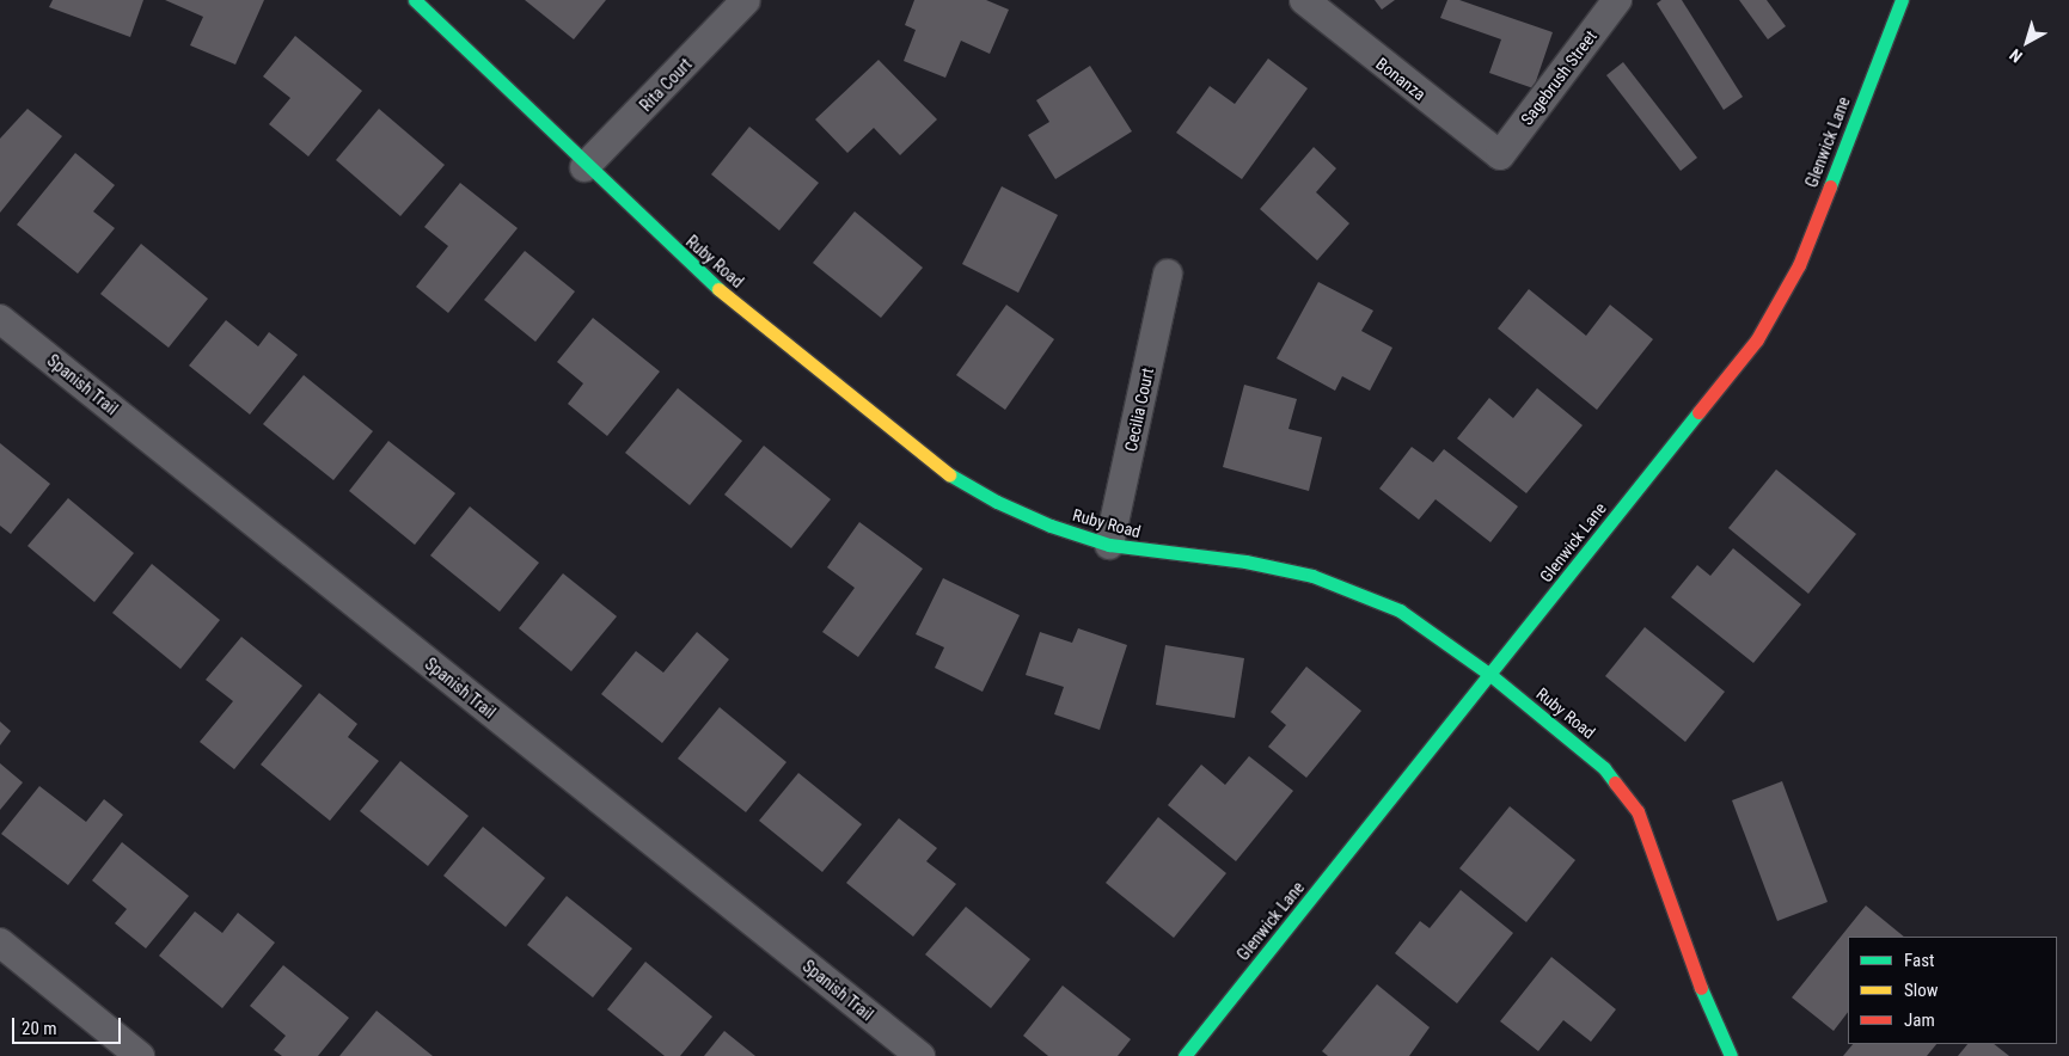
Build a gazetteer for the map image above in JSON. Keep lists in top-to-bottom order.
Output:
{
  "streets": {
    "street": [
      "Sagebrush Street",
      "Bonanza",
      "Rita Court",
      "Glenwick Lane",
      "Ruby Road",
      "Spanish Trail",
      "Cecilia Court"
    ]
  },
  "crossings": [
    ["Sagebrush Street", "Bonanza"],
    ["Rita Court", "Ruby Road"],
    ["Glenwick Lane", "Ruby Road"],
    ["Ruby Road", "Cecilia Court"]
  ],
  "legend": ["Fast", "Slow", "Jam"],
  "scale_bar": "20 m",
  "north": "bottom left"
}
